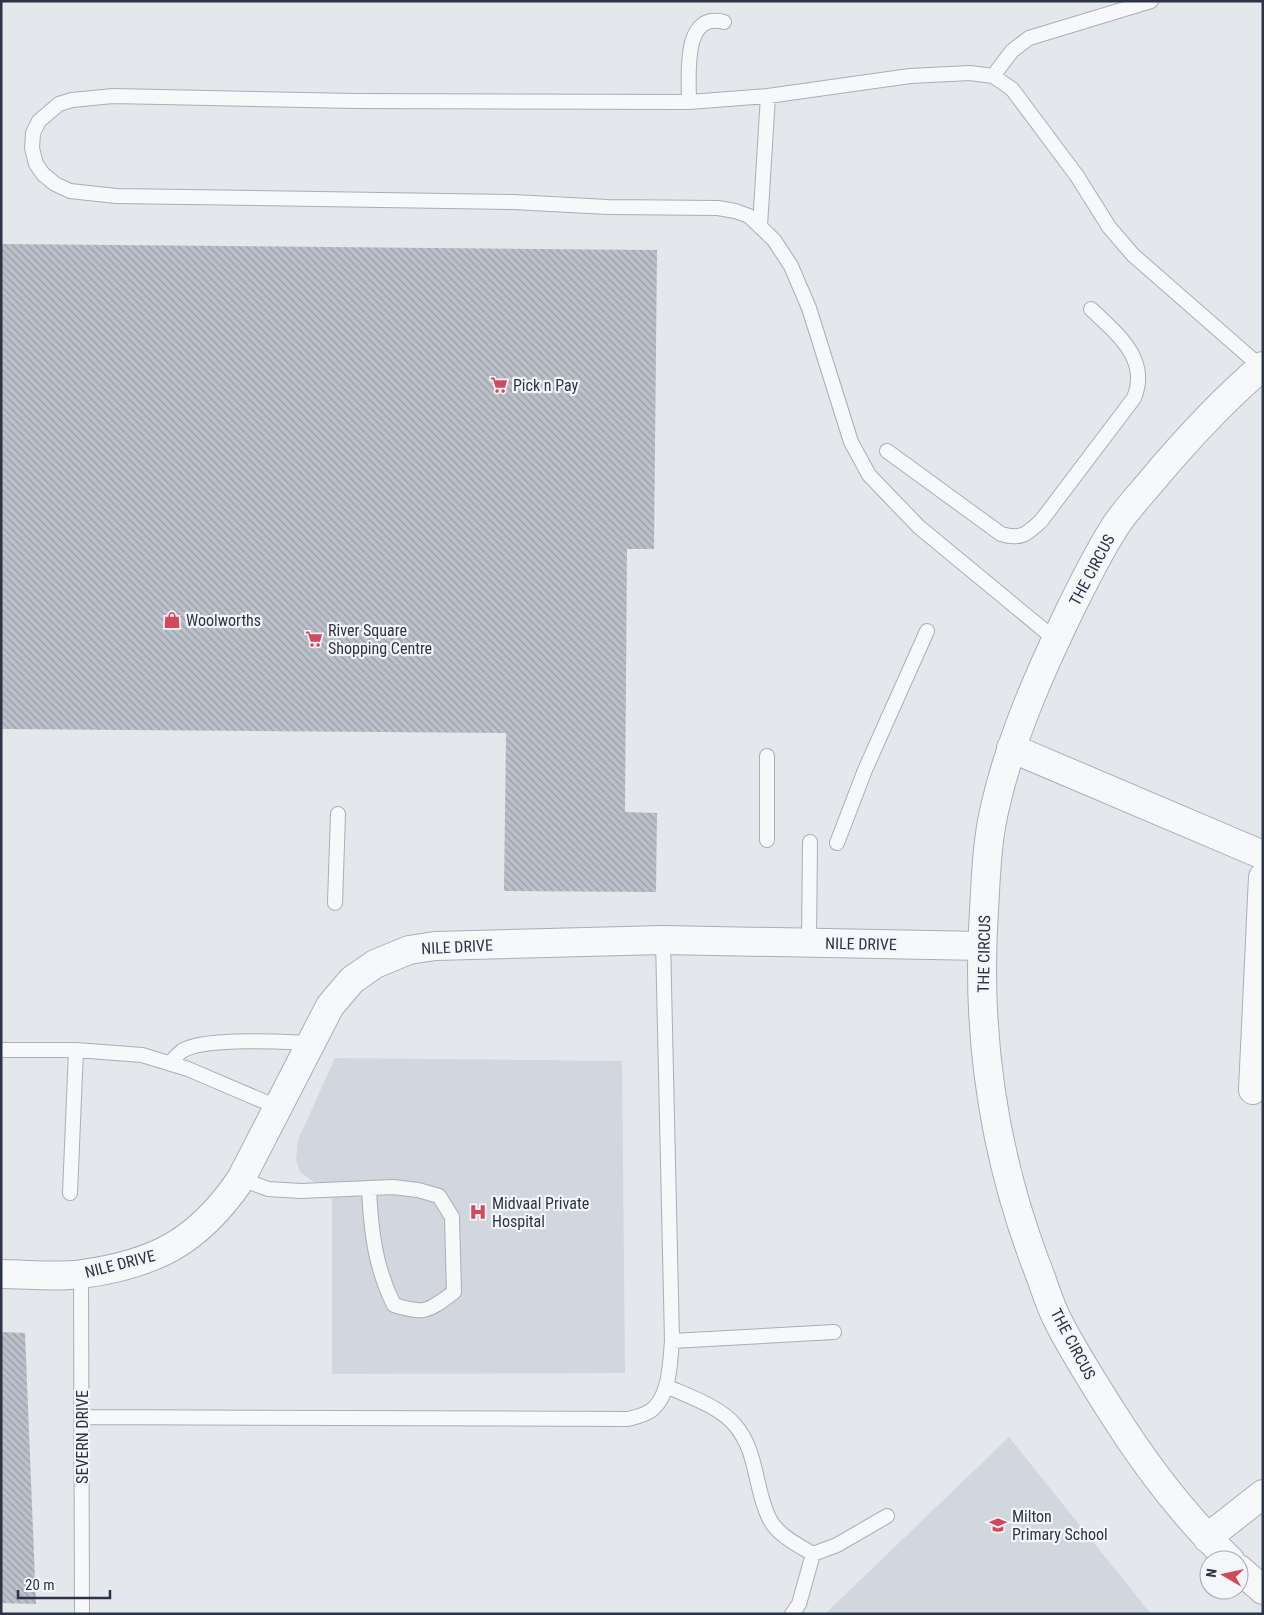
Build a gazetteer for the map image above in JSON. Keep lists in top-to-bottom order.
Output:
{
  "streets": {
    "street": ["THE CIRCUS", "NILE DRIVE"],
    "lane": ["SEVERN DRIVE"]
  },
  "crossings": [
    ["THE CIRCUS", "NILE DRIVE"],
    ["NILE DRIVE", "SEVERN DRIVE"]
  ],
  "places": {
    "supermarket": ["Pick n Pay", "River Square Shopping Centre"],
    "shop": ["Woolworths"],
    "hospital": ["Midvaal Private Hospital"],
    "school or university": ["Milton Primary School"]
  },
  "scale_bar": "20 m",
  "north": "left"
}
